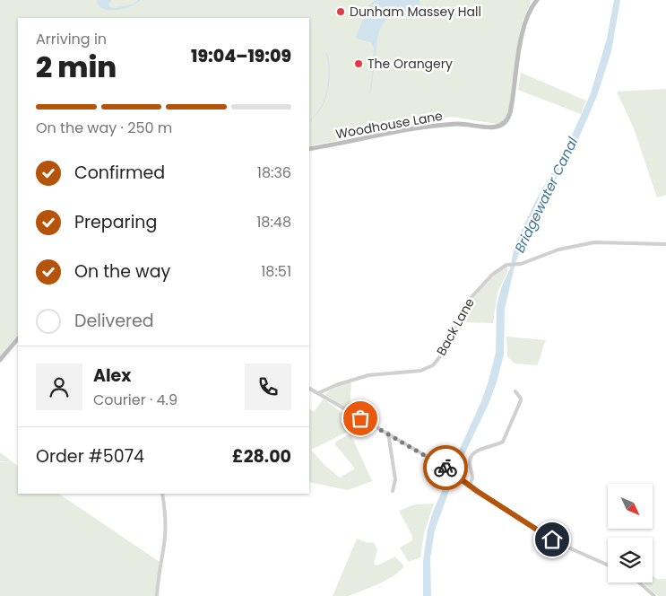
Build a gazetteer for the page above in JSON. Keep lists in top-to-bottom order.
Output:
{
  "streets": {
    "main road": ["Woodhouse Lane"],
    "street": ["Back Lane"]
  },
  "water": ["Bridgewater Canal"],
  "places": ["Dunham Massey Hall", "The Orangery"],
  "north": "bottom right",
  "page": {
    "heading": ["2 min", "Arriving in", "19:04–19:09"],
    "panel": [
      "Alex",
      "Courier · 4.9",
      "Order #5074",
      "£28.00"
    ],
    "bar": "On the way · 250 m",
    "list": [
      ["Confirmed", "18:36"],
      ["Preparing", "18:48"],
      ["On the way", "18:51"],
      "Delivered"
    ]
  }
}
